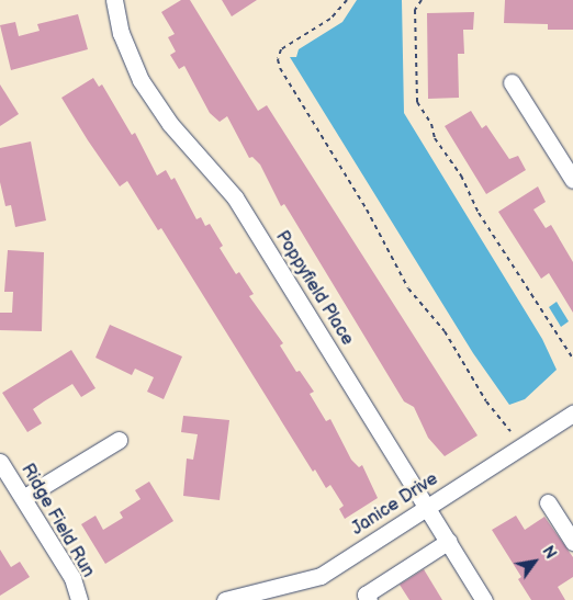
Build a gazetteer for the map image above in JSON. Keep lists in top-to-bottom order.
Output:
{
  "streets": {
    "street": ["Poppyfield Place", "Janice Drive", "Ridge Field Run"]
  },
  "crossings": [
    ["Poppyfield Place", "Janice Drive"]
  ],
  "north": "top right"
}
